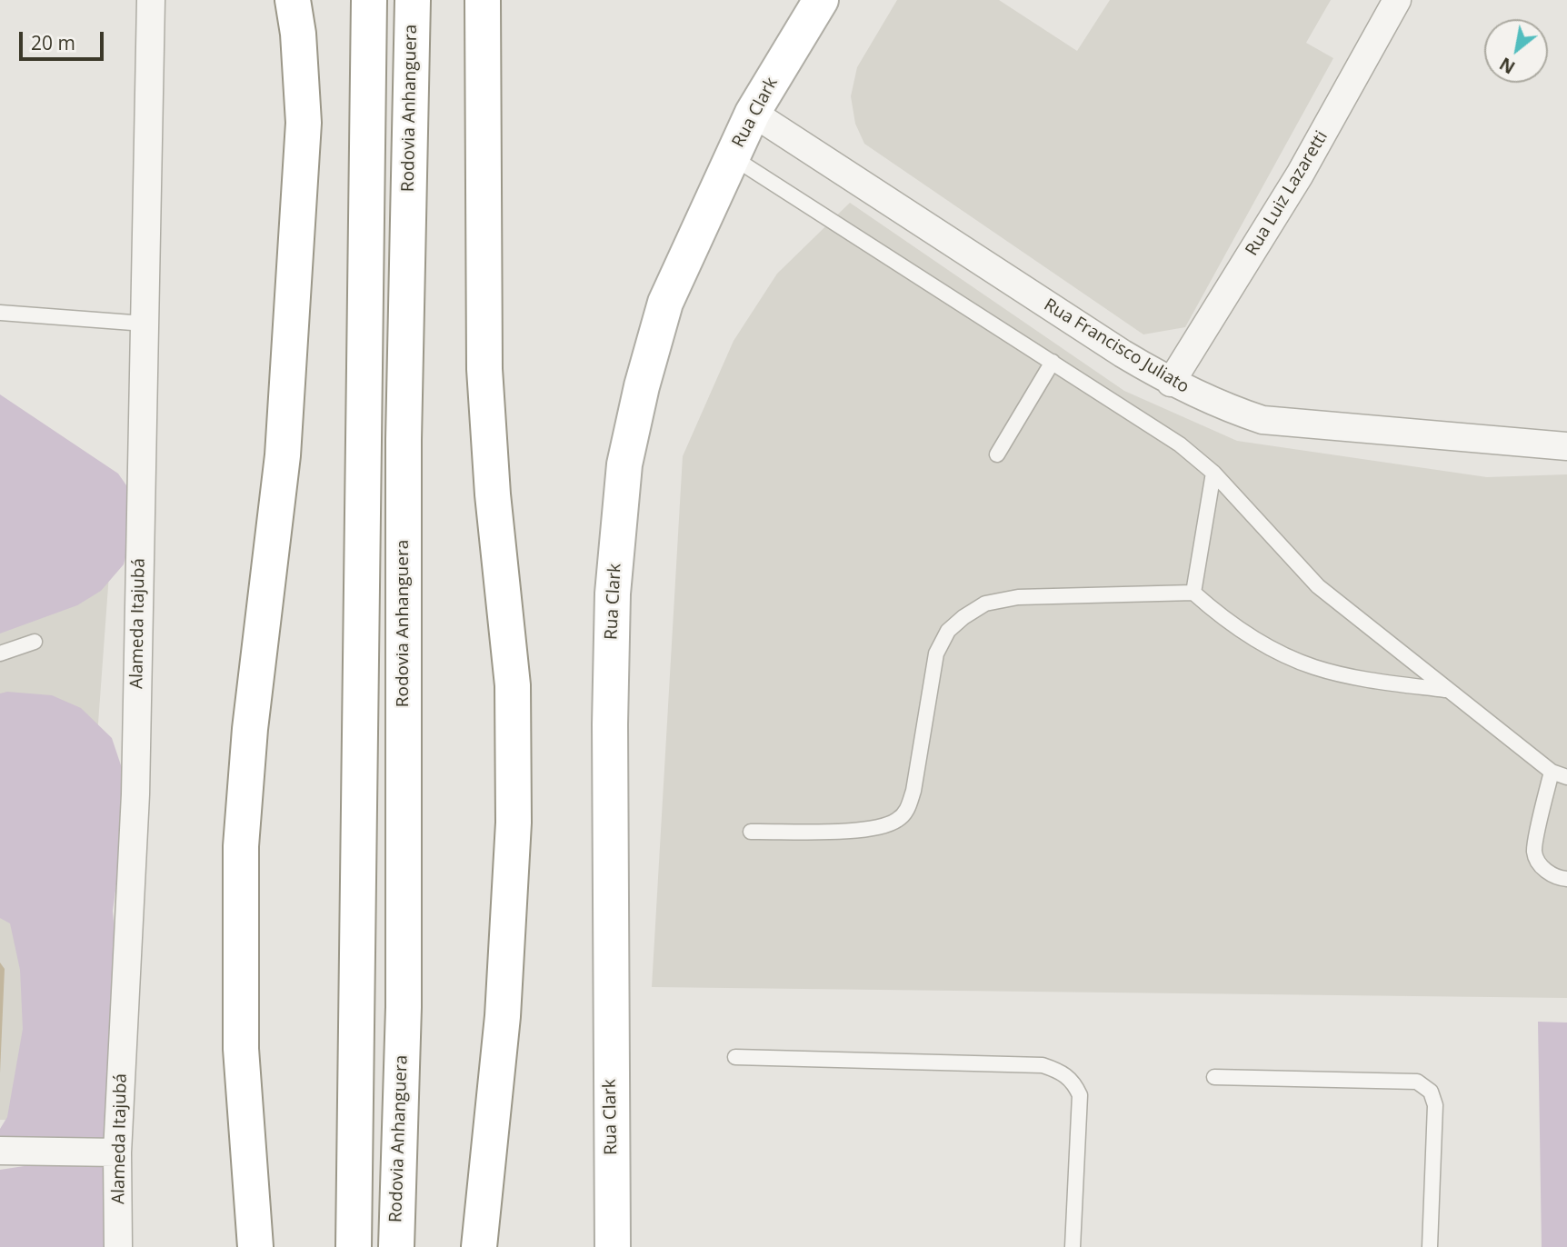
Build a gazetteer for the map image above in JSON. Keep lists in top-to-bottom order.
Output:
{
  "streets": {
    "main road": ["Rodovia Anhanguera", "Rua Clark"],
    "street": ["Rua Luiz Lazaretti", "Rua Francisco Juliato", "Alameda Itajubá"]
  },
  "crossings": [
    ["Rua Clark", "Rua Francisco Juliato"],
    ["Rua Luiz Lazaretti", "Rua Francisco Juliato"]
  ],
  "scale_bar": "20 m",
  "north": "bottom left"
}
